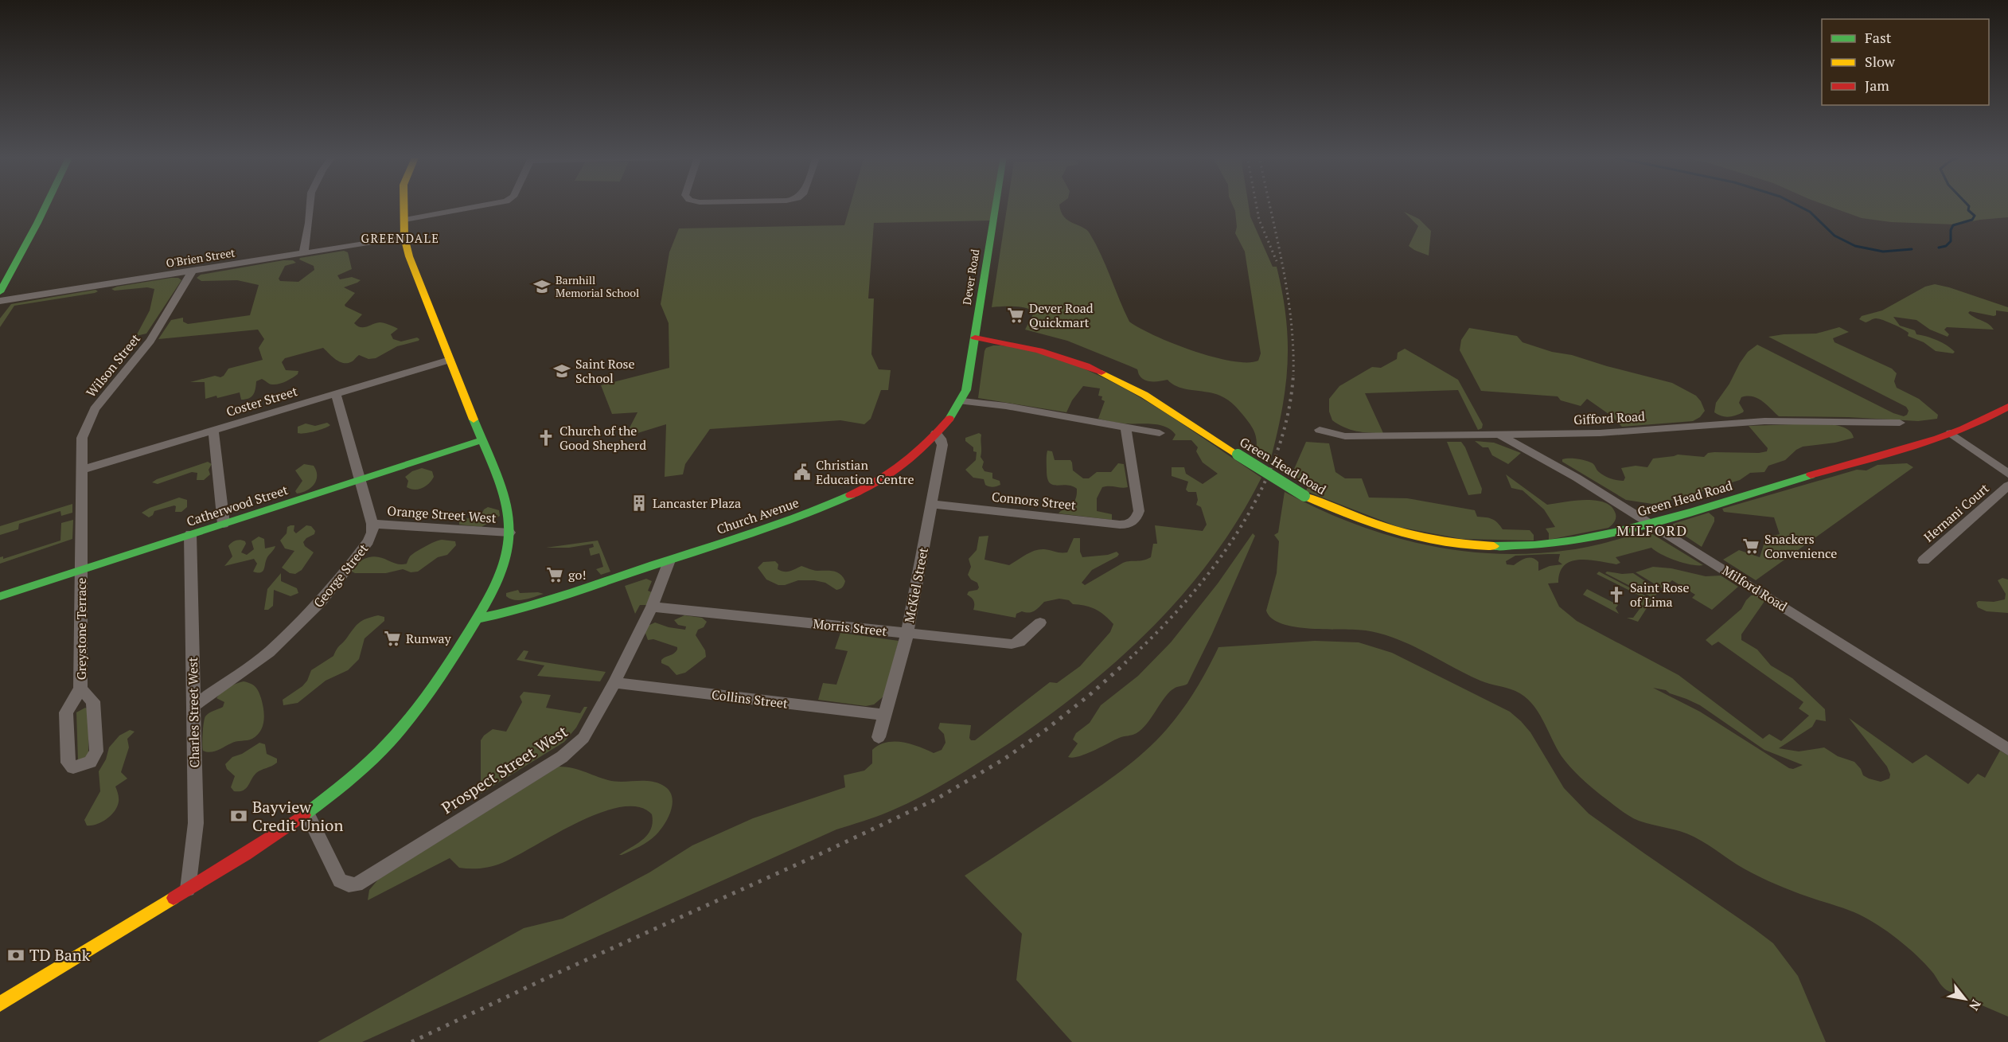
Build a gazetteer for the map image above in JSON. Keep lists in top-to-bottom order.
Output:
{
  "streets": {
    "main road": [
      "Dever Road",
      "Green Head Road",
      "Catherwood Street",
      "Church Avenue"
    ],
    "street": [
      "O'Brien Street",
      "Wilson Street",
      "Coster Street",
      "Gifford Road",
      "Connors Street",
      "Hernani Court",
      "Orange Street West",
      "George Street",
      "McKiel Street",
      "Milford Road",
      "Morris Street",
      "Greystone Terrace",
      "Collins Street",
      "Charles Street West",
      "Prospect Street West"
    ]
  },
  "crossings": [
    ["O'Brien Street", "Wilson Street"],
    ["Dever Road", "Green Head Road"],
    ["Dever Road", "Church Avenue"],
    ["Wilson Street", "Coster Street"],
    ["Wilson Street", "Catherwood Street"],
    ["Wilson Street", "Greystone Terrace"],
    ["Gifford Road", "Milford Road"],
    ["Green Head Road", "Milford Road"],
    ["Connors Street", "McKiel Street"],
    ["Catherwood Street", "Greystone Terrace"],
    ["Catherwood Street", "Charles Street West"],
    ["Orange Street West", "George Street"],
    ["Church Avenue", "McKiel Street"],
    ["Church Avenue", "Prospect Street West"],
    ["George Street", "Charles Street West"],
    ["McKiel Street", "Morris Street"],
    ["McKiel Street", "Collins Street"],
    ["Morris Street", "Prospect Street West"],
    ["Collins Street", "Prospect Street West"]
  ],
  "districts": ["GREENDALE", "MILFORD"],
  "places": {
    "school or university": ["Barnhill Memorial School", "Saint Rose School"],
    "supermarket": [
      "Dever Road Quickmart",
      "Snackers Convenience",
      "go!",
      "Runway"
    ],
    "church": ["Church of the Good Shepherd", "Saint Rose of Lima"],
    "public building": ["Christian Education Centre"],
    "building": ["Lancaster Plaza"],
    "bank": ["Bayview Credit Union", "TD Bank"]
  },
  "legend": ["Fast", "Slow", "Jam"],
  "north": "bottom right"
}
